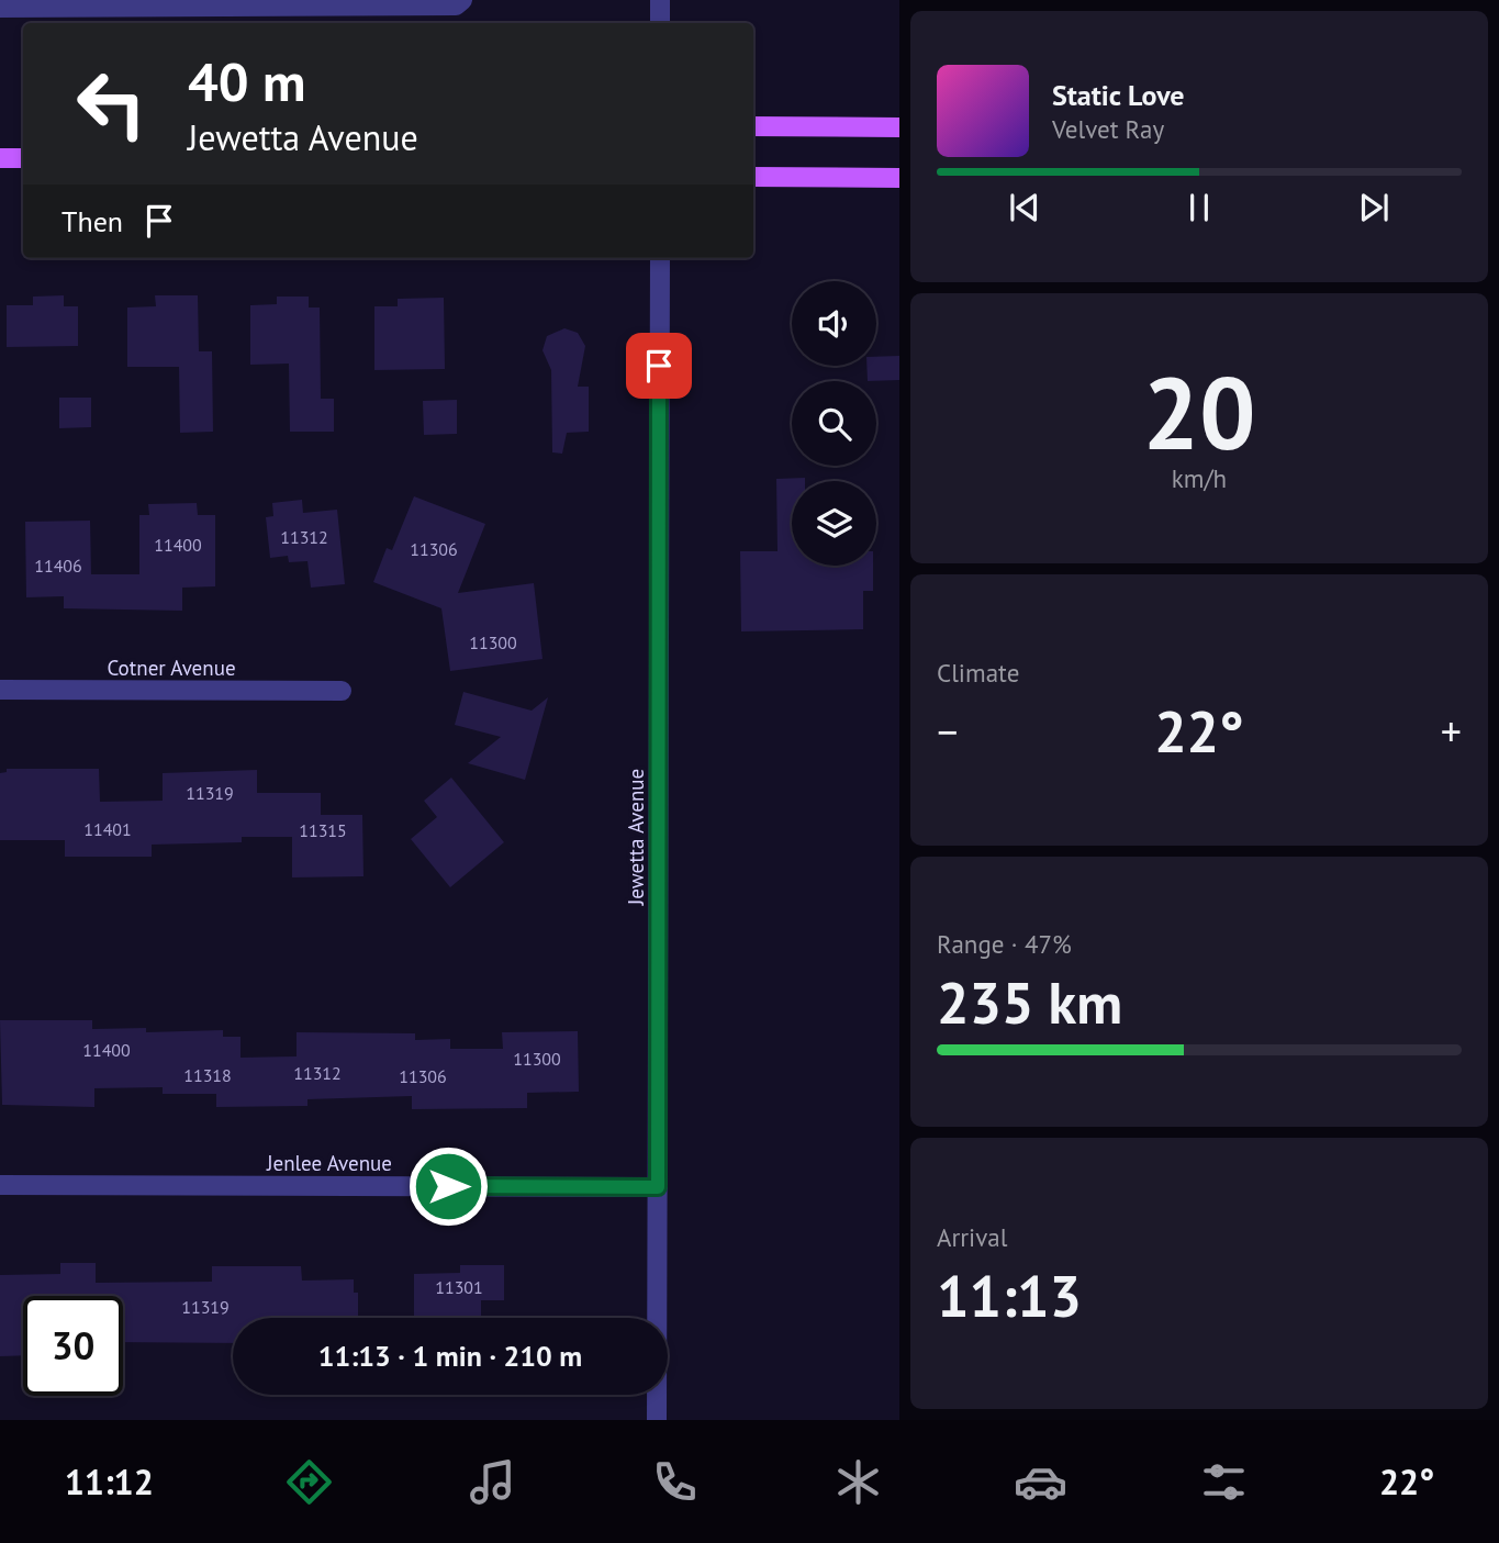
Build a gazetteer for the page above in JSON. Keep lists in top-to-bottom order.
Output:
{
  "streets": {
    "street": ["Cotner Avenue", "Jewetta Avenue", "Jenlee Avenue"]
  },
  "crossings": [
    ["Jewetta Avenue", "Jenlee Avenue"]
  ],
  "house_numbers": [
    "11312",
    "11400",
    "11306",
    "11406",
    "11300",
    "11319",
    "11401",
    "11315",
    "11400",
    "11300",
    "11312",
    "11318",
    "11306",
    "11301",
    "11319"
  ],
  "page": {
    "turn": ["40 m", "Jewetta Avenue"],
    "song": ["Static Love", "Velvet Ray"],
    "then": "Then",
    "tile": [
      ["20", "km/h"],
      "Climate",
      ["Range · 47%", "235 km"],
      ["Arrival", "11:13"]
    ],
    "heat": ["−", "22°", "+"],
    "limit": "30",
    "trip": "11:13 · 1 min · 210 m",
    "tabs": ["11:12", "22°"]
  }
}
